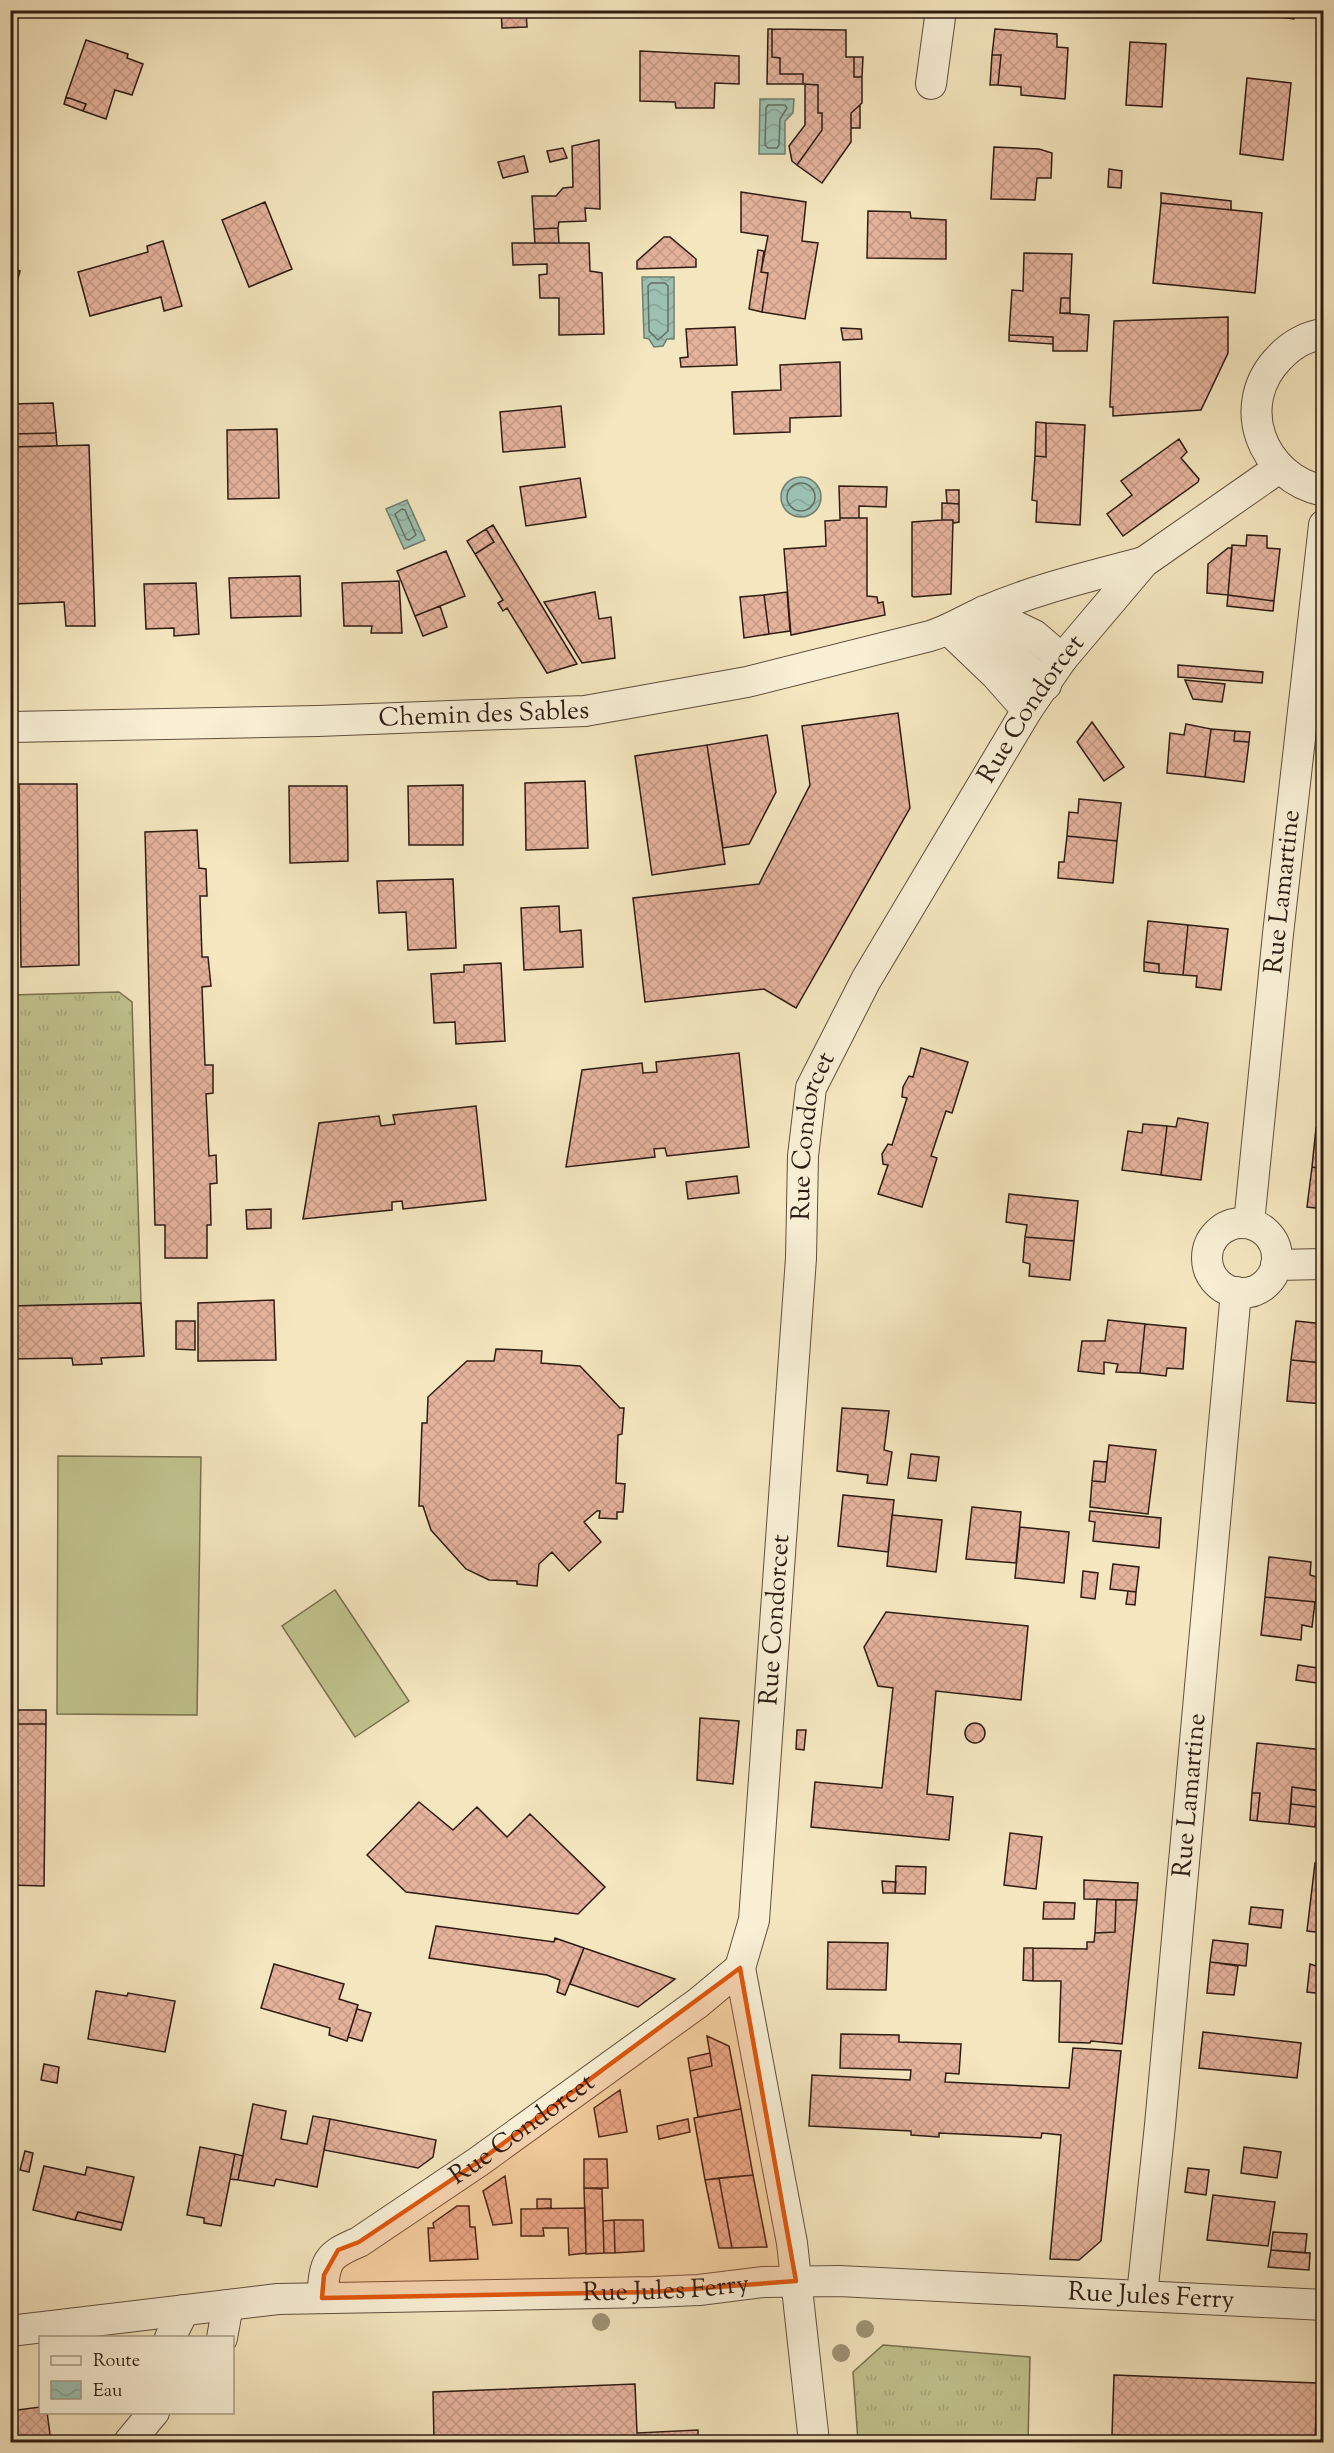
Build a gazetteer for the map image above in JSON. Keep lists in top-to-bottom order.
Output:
{
  "streets": {
    "street": [
      "Rue Condorcet",
      "Chemin des Sables",
      "Rue Lamartine",
      "Rue Jules Ferry"
    ]
  },
  "crossings": [
    ["Rue Condorcet", "Chemin des Sables"],
    ["Rue Condorcet", "Rue Jules Ferry"],
    ["Rue Lamartine", "Rue Jules Ferry"]
  ],
  "legend": ["Route", "Eau"]
}
